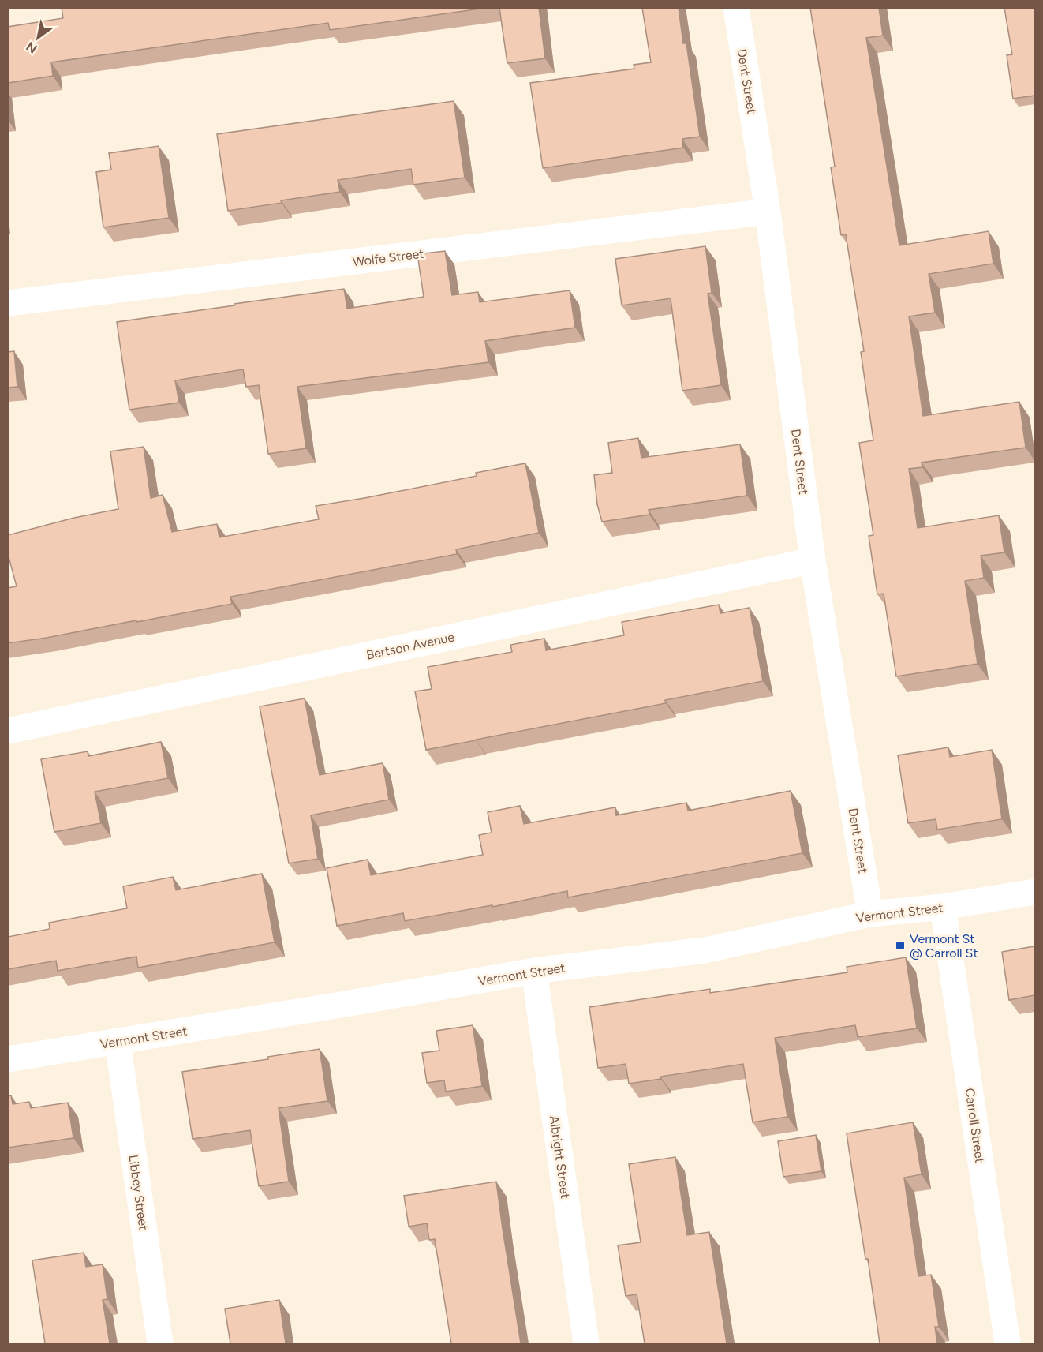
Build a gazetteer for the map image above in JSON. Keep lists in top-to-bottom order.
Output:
{
  "streets": {
    "street": [
      "Dent Street",
      "Wolfe Street",
      "Bertson Avenue",
      "Vermont Street",
      "Carroll Street",
      "Albright Street",
      "Libbey Street"
    ]
  },
  "crossings": [
    ["Dent Street", "Wolfe Street"],
    ["Dent Street", "Bertson Avenue"],
    ["Dent Street", "Vermont Street"],
    ["Vermont Street", "Carroll Street"],
    ["Vermont Street", "Albright Street"],
    ["Vermont Street", "Libbey Street"]
  ],
  "places": {
    "transit": ["Vermont St @ Carroll St"]
  },
  "north": "bottom left"
}
